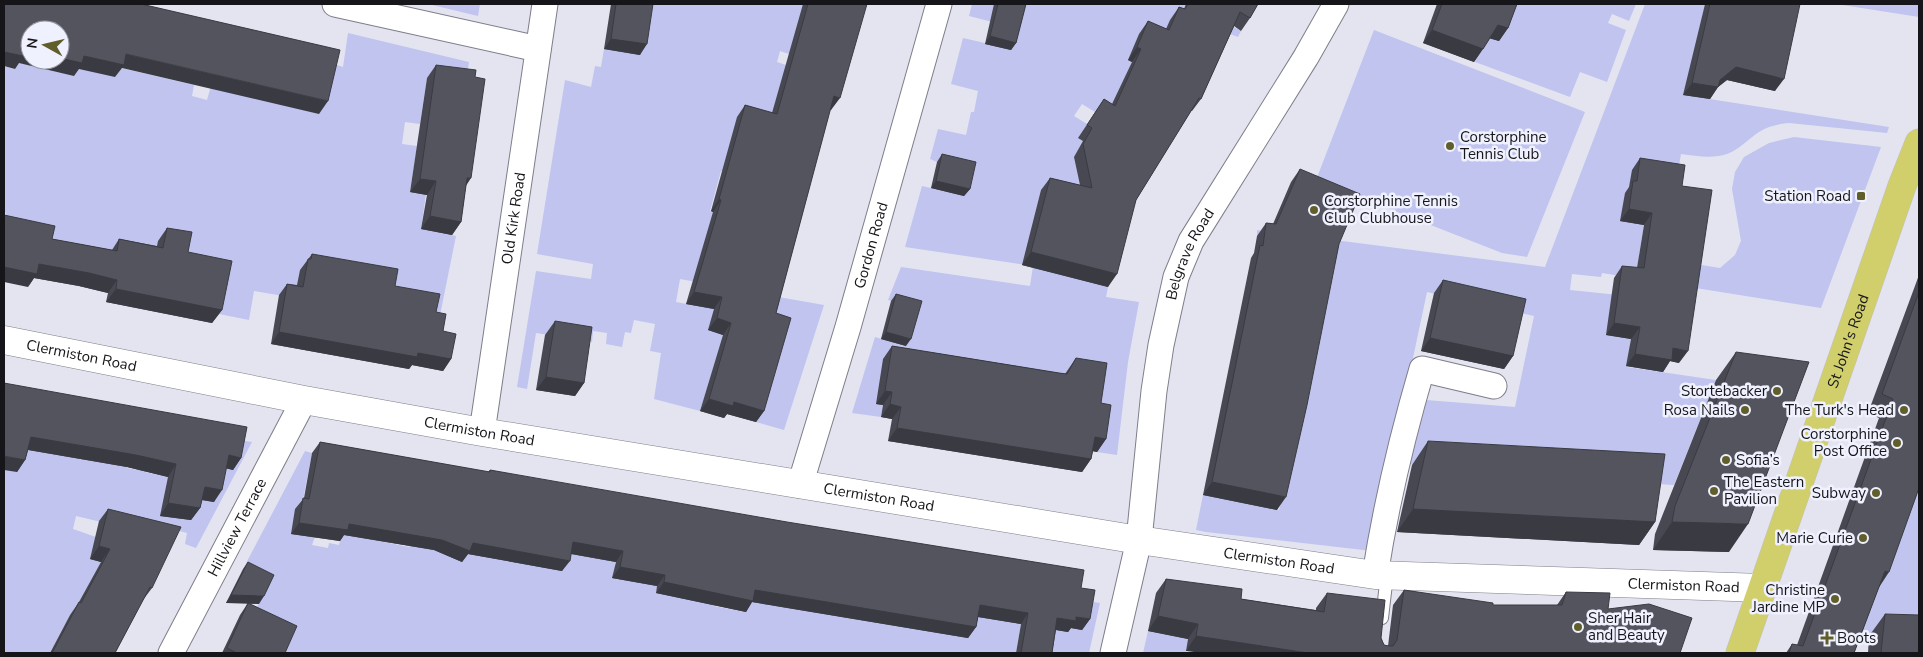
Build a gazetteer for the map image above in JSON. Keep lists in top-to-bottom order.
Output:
{
  "streets": {
    "main road": ["St John's Road"],
    "street": [
      "Old Kirk Road",
      "Gordon Road",
      "Belgrave Road",
      "Clermiston Road",
      "Hillview Terrace"
    ]
  },
  "crossings": [
    ["Old Kirk Road", "Clermiston Road"],
    ["Gordon Road", "Clermiston Road"],
    ["Belgrave Road", "Clermiston Road"],
    ["St John's Road", "Clermiston Road"],
    ["Clermiston Road", "Hillview Terrace"]
  ],
  "places": {
    "other": [
      "Corstorphine Tennis Club",
      "Corstorphine Tennis Club Clubhouse",
      "Stortebacker",
      "Rosa Nails",
      "The Turk's Head",
      "Corstorphine Post Office",
      "Sofia’s",
      "The Eastern Pavilion",
      "Subway",
      "Marie Curie",
      "Christine Jardine MP",
      "Sher Hair and Beauty"
    ],
    "transit": ["Station Road"],
    "health": ["Boots"]
  },
  "north": "left"
}
